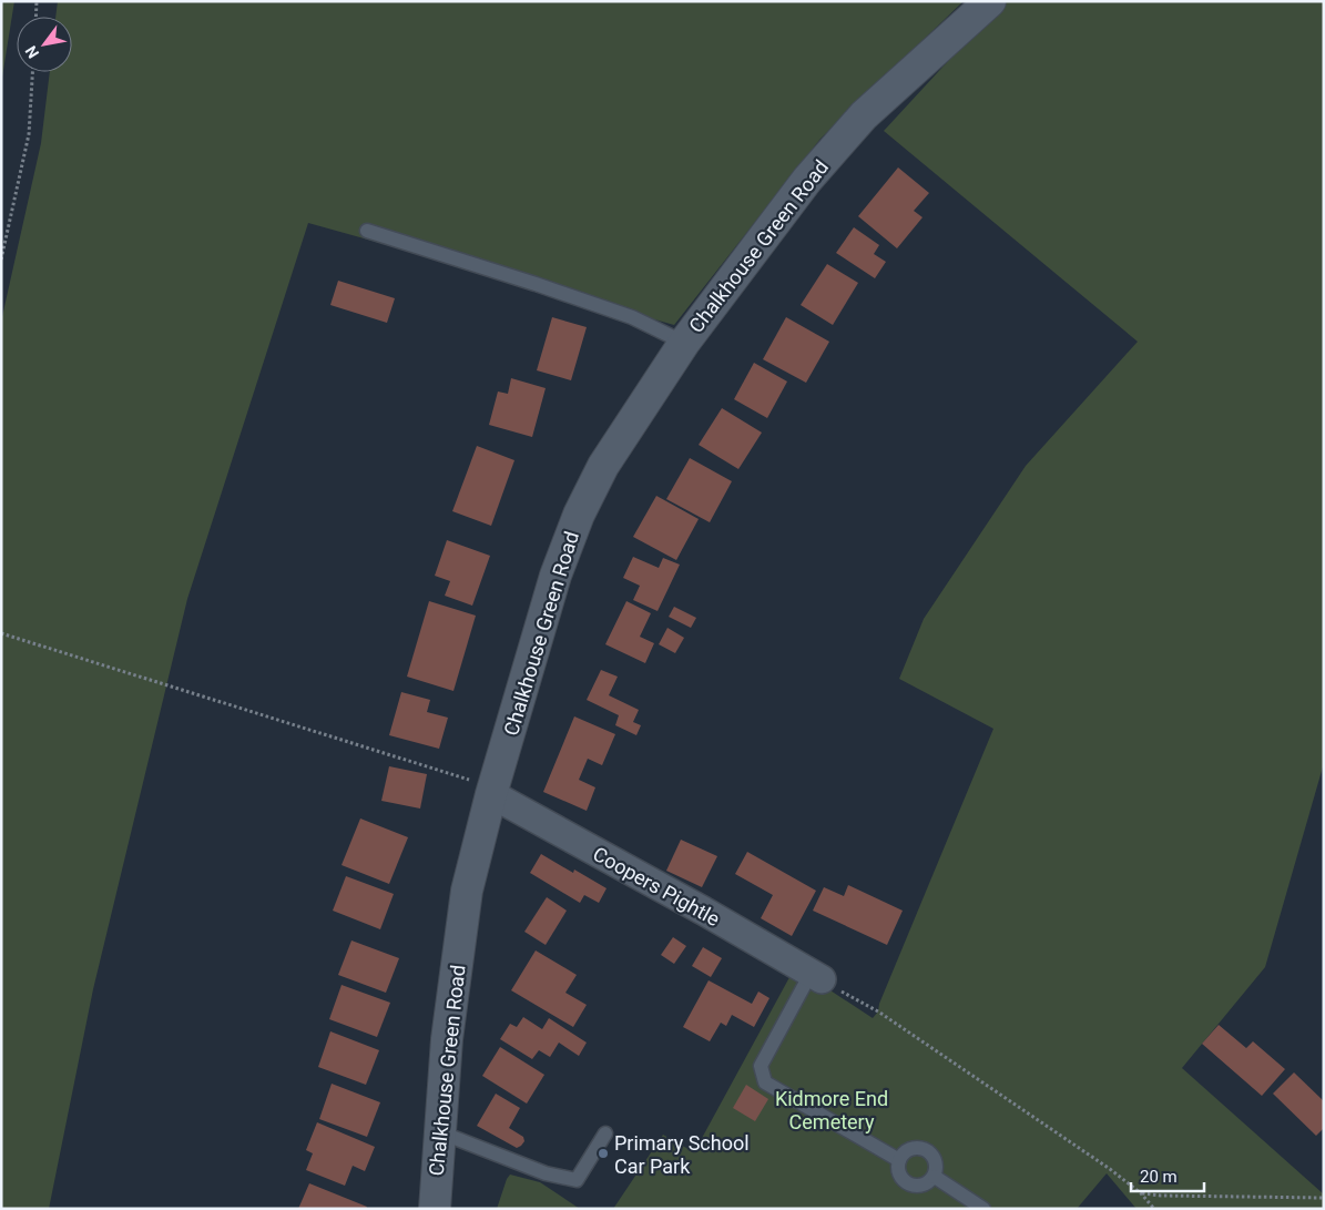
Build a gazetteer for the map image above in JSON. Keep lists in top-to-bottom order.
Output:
{
  "streets": {
    "street": ["Chalkhouse Green Road", "Coopers Pightle"]
  },
  "crossings": [
    ["Chalkhouse Green Road", "Coopers Pightle"]
  ],
  "parks": ["Kidmore End Cemetery"],
  "places": ["Primary School Car Park"],
  "scale_bar": "20 m",
  "north": "bottom left"
}
